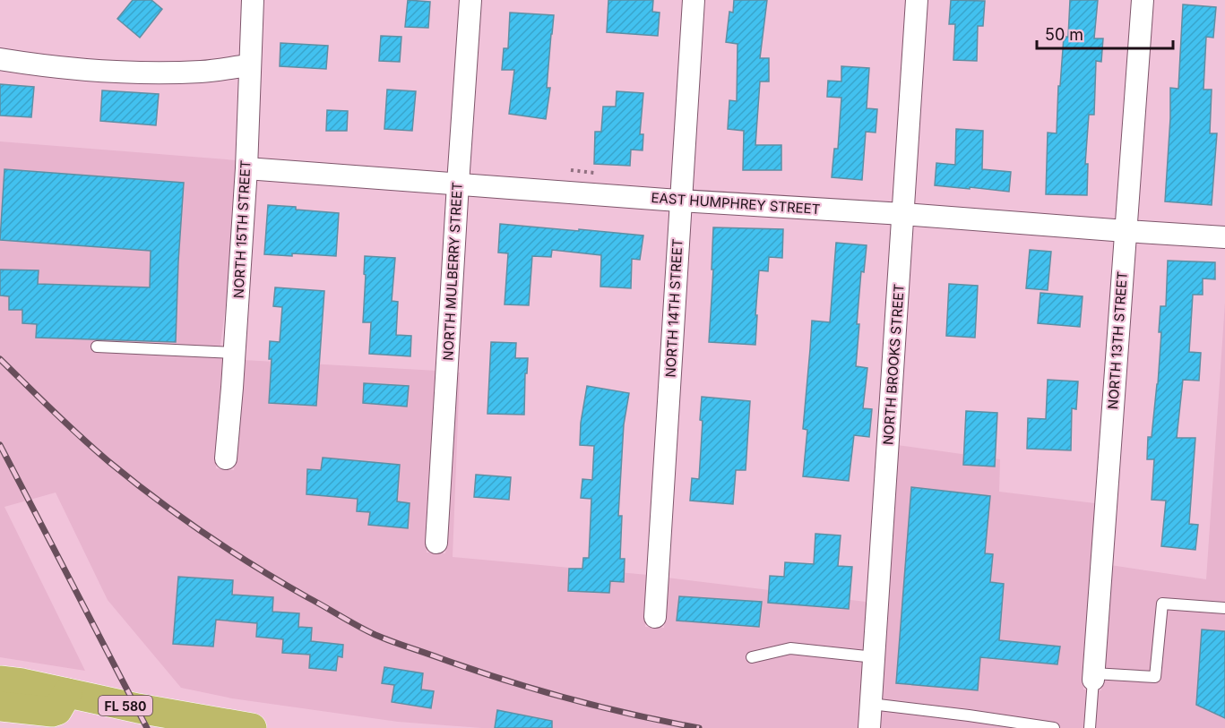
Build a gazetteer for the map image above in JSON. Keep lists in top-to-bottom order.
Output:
{
  "streets": {
    "main road": ["FL 580"],
    "street": [
      "EAST HUMPHREY STREET",
      "NORTH 15TH STREET",
      "NORTH MULBERRY STREET",
      "NORTH 14TH STREET",
      "NORTH 13TH STREET",
      "NORTH BROOKS STREET"
    ]
  },
  "crossings": [
    ["EAST HUMPHREY STREET", "NORTH 15TH STREET"],
    ["EAST HUMPHREY STREET", "NORTH MULBERRY STREET"],
    ["EAST HUMPHREY STREET", "NORTH 14TH STREET"],
    ["EAST HUMPHREY STREET", "NORTH 13TH STREET"],
    ["EAST HUMPHREY STREET", "NORTH BROOKS STREET"]
  ],
  "scale_bar": "50 m"
}
